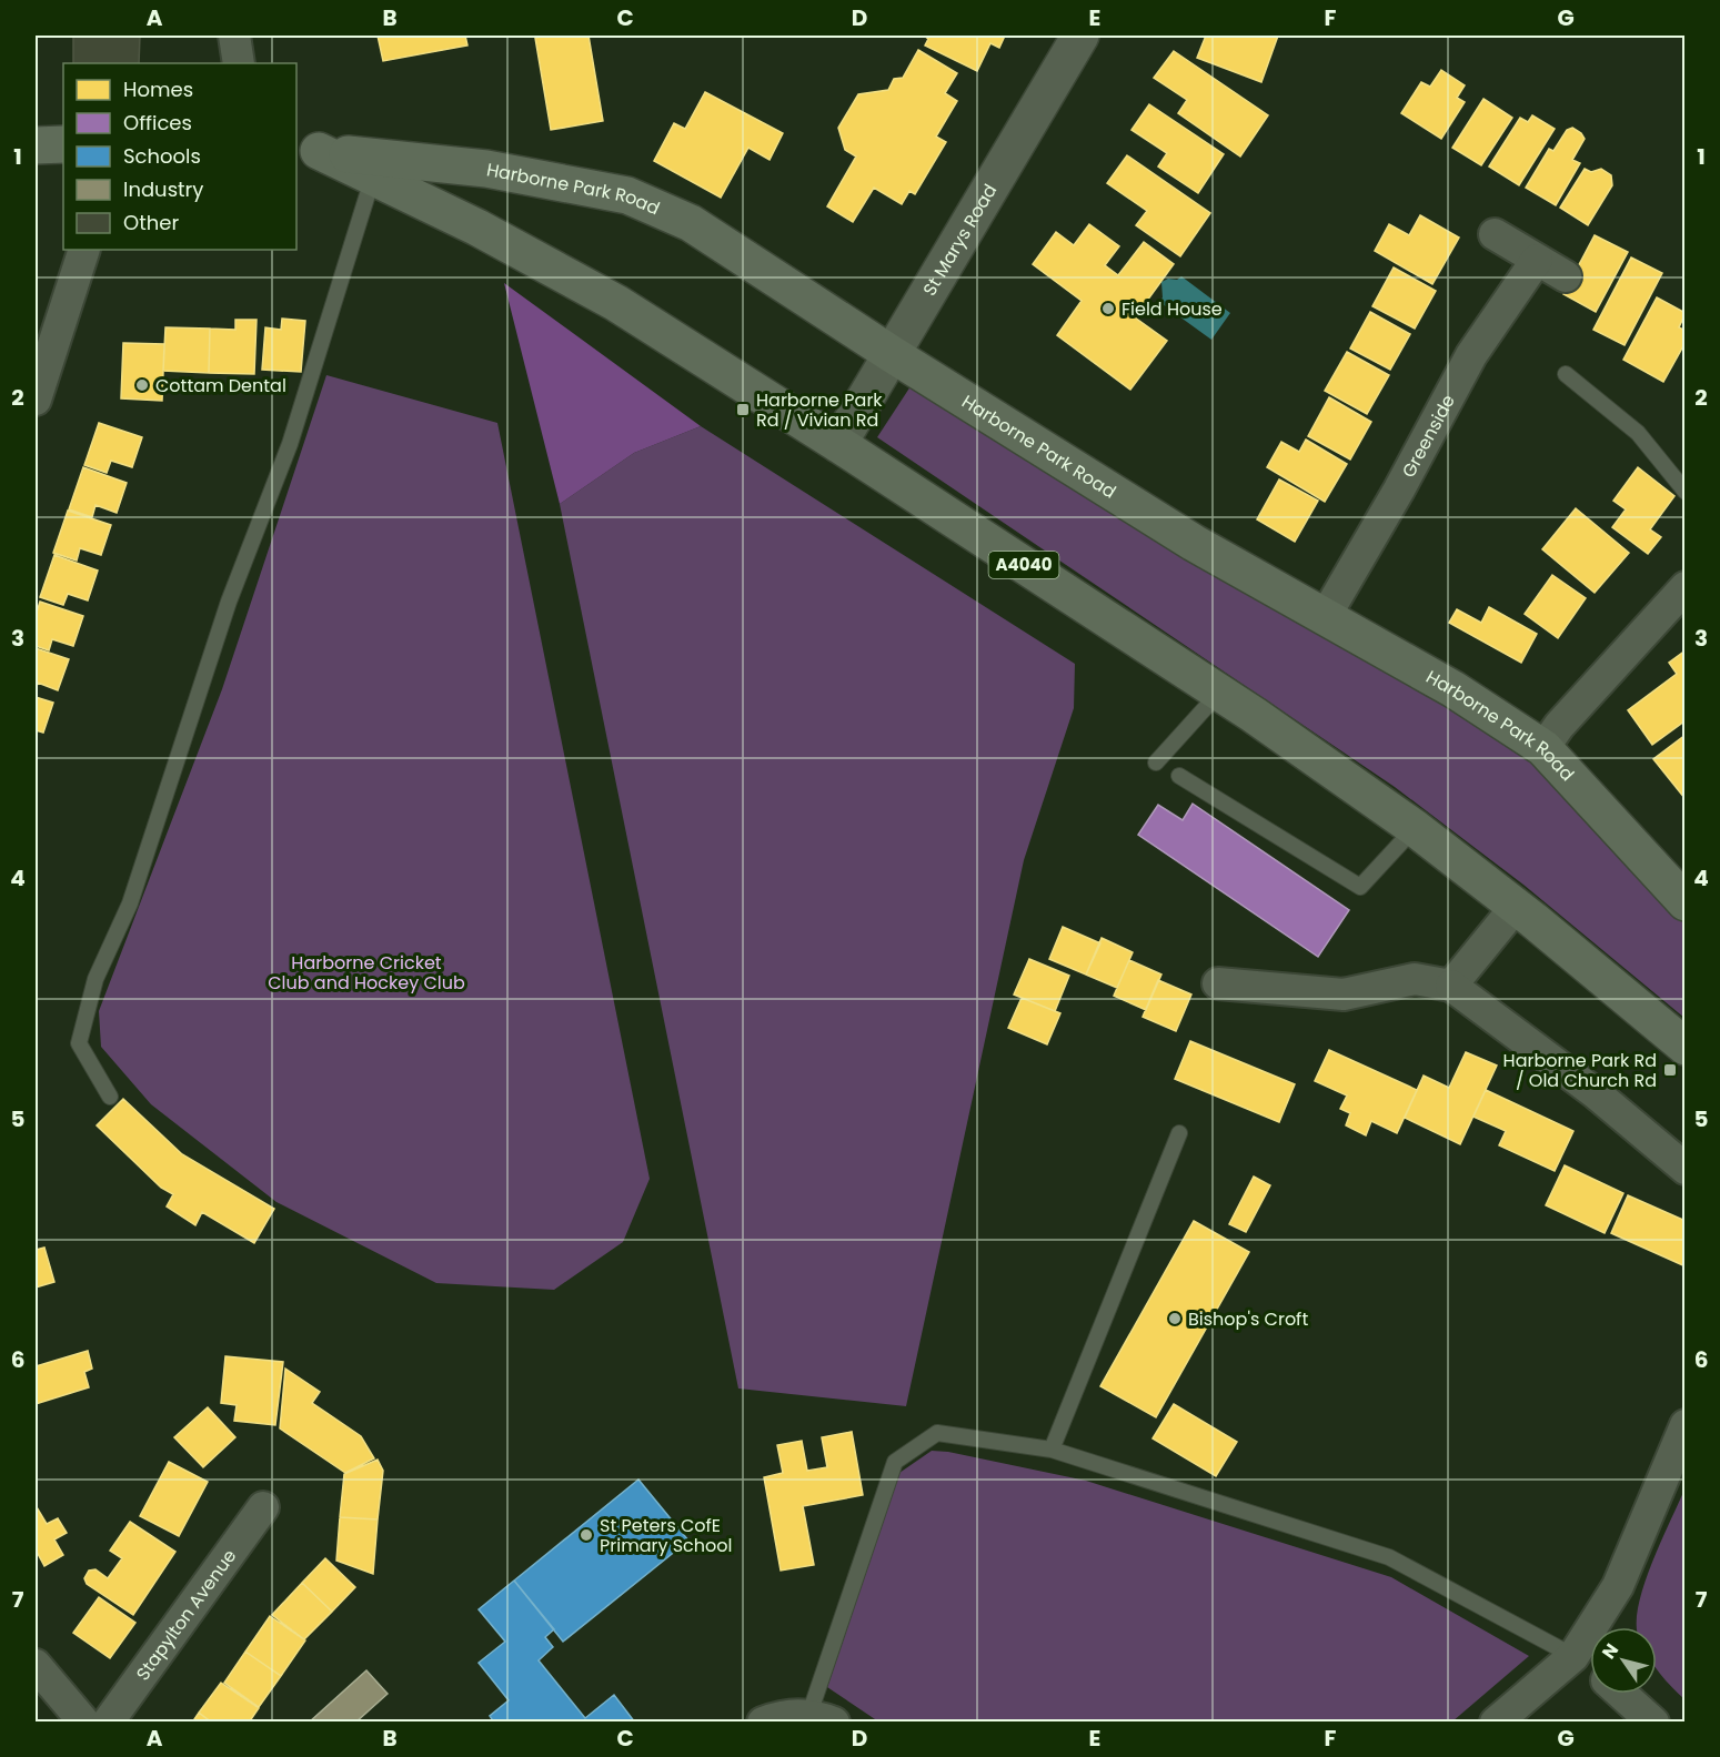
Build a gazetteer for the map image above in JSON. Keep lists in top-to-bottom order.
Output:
{
  "streets": {
    "main road": ["Harborne Park Road", "A4040"],
    "street": ["St Marys Road", "Greenside", "Stapylton Avenue"]
  },
  "crossings": [
    ["Harborne Park Road", "St Marys Road"],
    ["Harborne Park Road", "Greenside"]
  ],
  "parks": ["Harborne Cricket Club and Hockey Club"],
  "places": {
    "other": [
      "Field House",
      "Cottam Dental",
      "Bishop's Croft",
      "St Peters CofE Primary School"
    ],
    "transit": ["Harborne Park Rd / Vivian Rd", "Harborne Park Rd / Old Church Rd"]
  },
  "legend": [
    "Homes",
    "Offices",
    "Schools",
    "Industry",
    "Other"
  ],
  "north": "top left",
  "grid": {
    "columns": [
      "A",
      "B",
      "C",
      "D",
      "E",
      "F",
      "G"
    ],
    "rows": [
      "1",
      "2",
      "3",
      "4",
      "5",
      "6",
      "7"
    ]
  }
}
